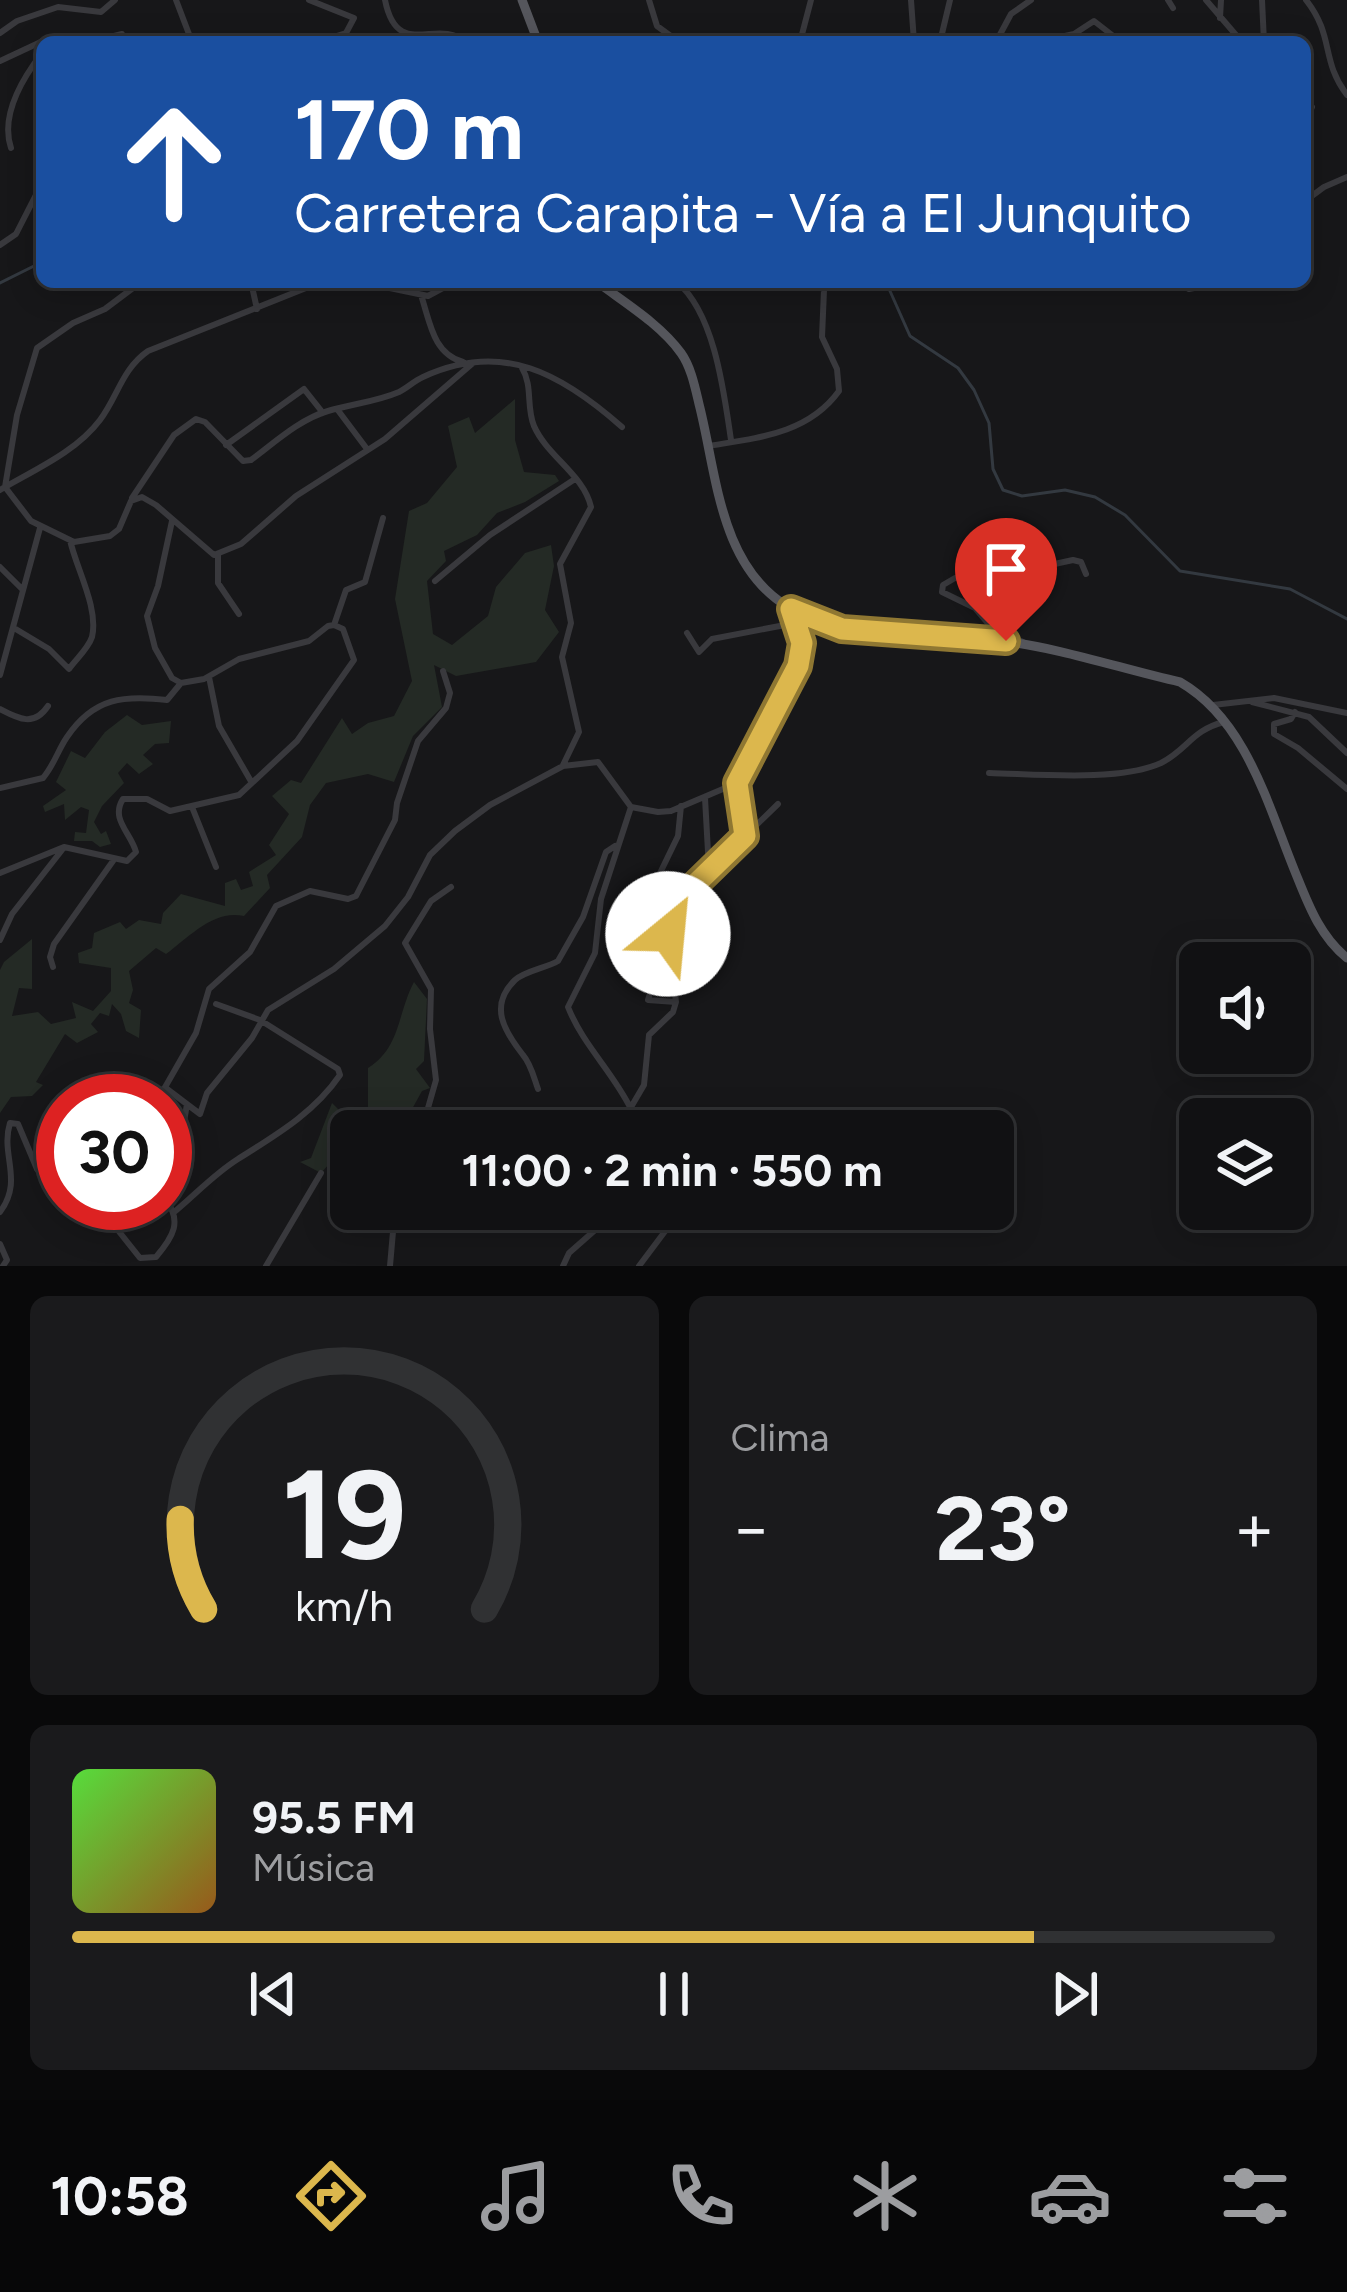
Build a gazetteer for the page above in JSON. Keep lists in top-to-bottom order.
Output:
{
  "page": {
    "turn": ["170 m", "Carretera Carapita - Vía a El Junquito"],
    "limit": "30",
    "trip": "11:00 · 2 min · 550 m",
    "tile": "Clima",
    "heat": ["−", "23°", "+"],
    "song": ["95.5 FM", "Música"],
    "tabs": "10:58",
    "gauge": ["19", "km/h"]
  }
}
